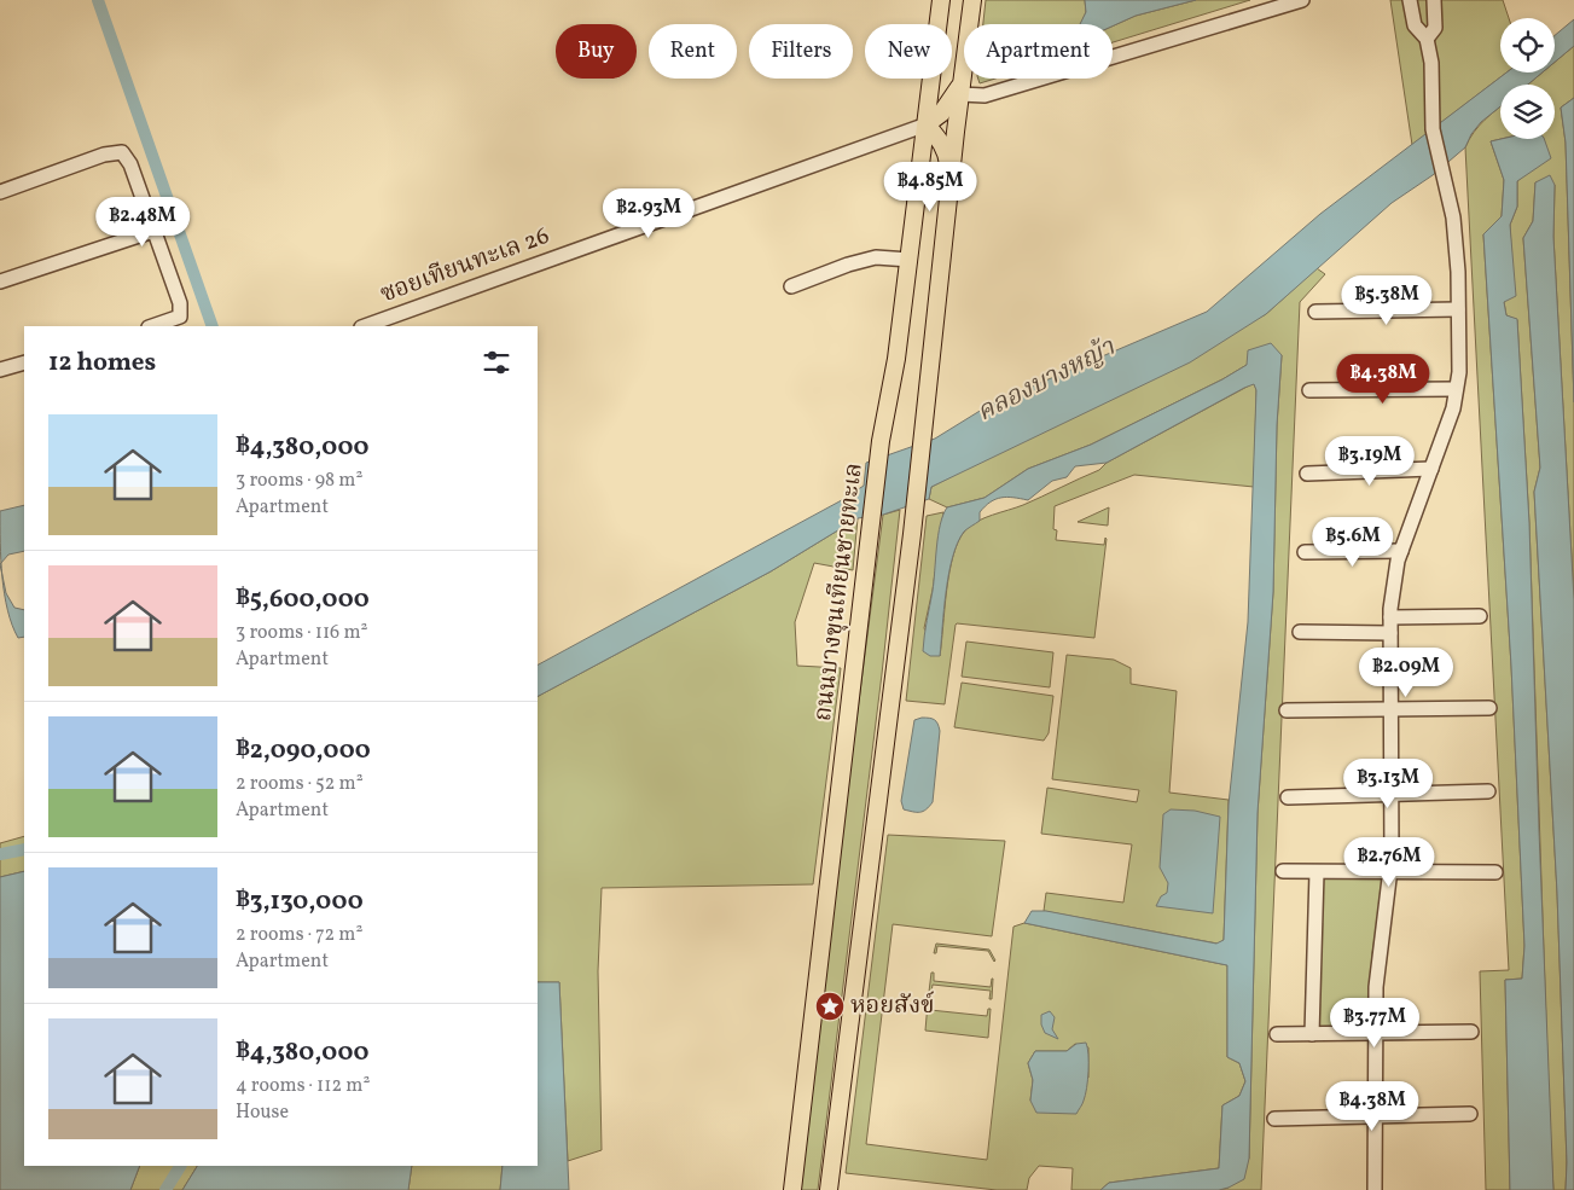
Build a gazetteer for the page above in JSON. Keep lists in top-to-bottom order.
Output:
{
  "streets": {
    "main road": ["ถนนบางขุนเทียนชายทะเล"],
    "street": ["ซอยเทียนทะเล 26"]
  },
  "crossings": [
    ["ซอยเทียนทะเล 26", "ถนนบางขุนเทียนชายทะเล"]
  ],
  "water": ["คลองบางหญ้า"],
  "places": {
    "place": ["หอยสังข์"]
  },
  "page": {
    "chip": [
      "Buy",
      "Rent",
      "Filters",
      "New",
      "Apartment"
    ],
    "price": [
      "฿4.85M",
      "฿2.93M",
      "฿2.48M",
      "฿5.38M",
      "฿4.38M",
      "฿3.19M",
      "฿5.6M",
      "฿2.09M",
      "฿3.13M",
      "฿2.76M",
      "฿3.77M",
      "฿4.38M"
    ],
    "heading": "12 homes",
    "list": [
      {
        "name": "฿4,380,000",
        "note": "3 rooms · 98 m² · Apartment"
      },
      {
        "name": "฿5,600,000",
        "note": "3 rooms · 116 m² · Apartment"
      },
      {
        "name": "฿2,090,000",
        "note": "2 rooms · 52 m² · Apartment"
      },
      {
        "name": "฿3,130,000",
        "note": "2 rooms · 72 m² · Apartment"
      },
      {
        "name": "฿4,380,000",
        "note": "4 rooms · 112 m² · House"
      }
    ]
  }
}
